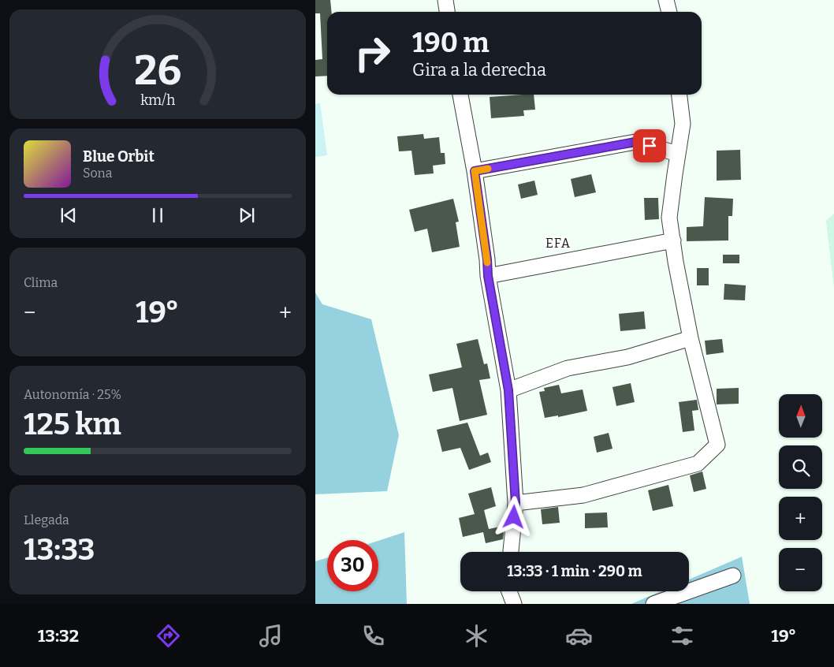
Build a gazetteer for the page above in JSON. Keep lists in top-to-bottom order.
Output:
{
  "districts": ["EFA"],
  "north": "top",
  "page": {
    "turn": ["190 m", "Gira a la derecha"],
    "song": ["Blue Orbit", "Sona"],
    "tile": [
      "Clima",
      ["Autonomía · 25%", "125 km"],
      ["Llegada", "13:33"]
    ],
    "heat": ["−", "19°", "+"],
    "map_buttons": ["+", "−"],
    "limit": "30",
    "trip": "13:33 · 1 min · 290 m",
    "tabs": ["13:32", "19°"],
    "gauge": ["26", "km/h"]
  }
}
